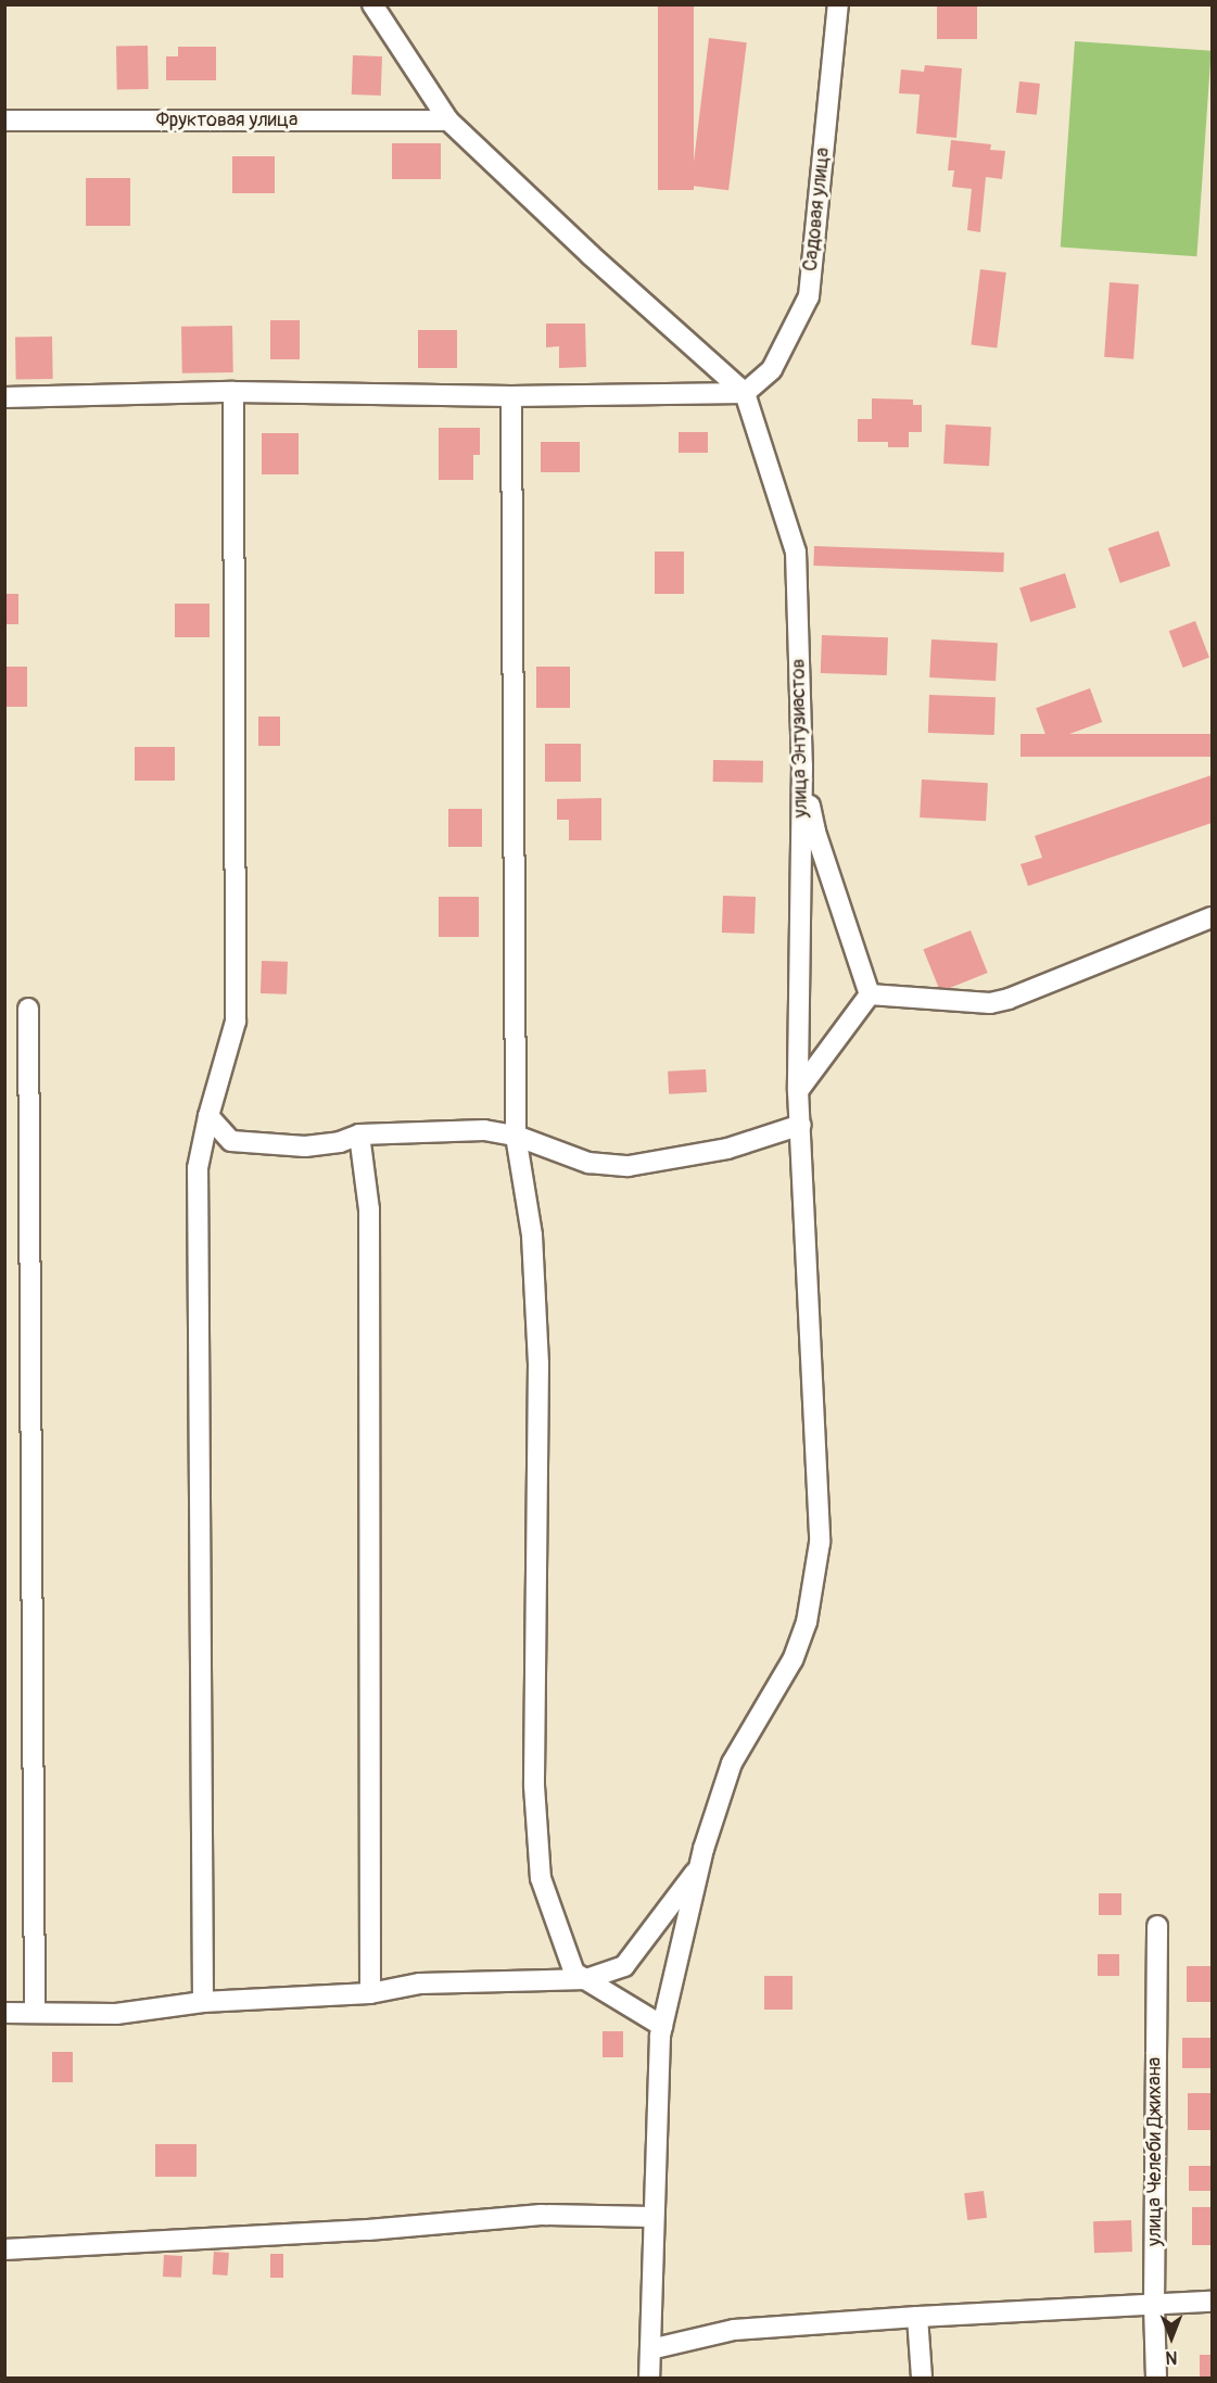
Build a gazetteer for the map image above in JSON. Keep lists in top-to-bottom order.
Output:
{
  "streets": {
    "street": [
      "Фруктовая улица",
      "Садовая улица",
      "улица Энтузиастов",
      "улица Челеби Джихана"
    ]
  },
  "crossings": [
    ["Садовая улица", "улица Энтузиастов"]
  ],
  "north": "bottom"
}
